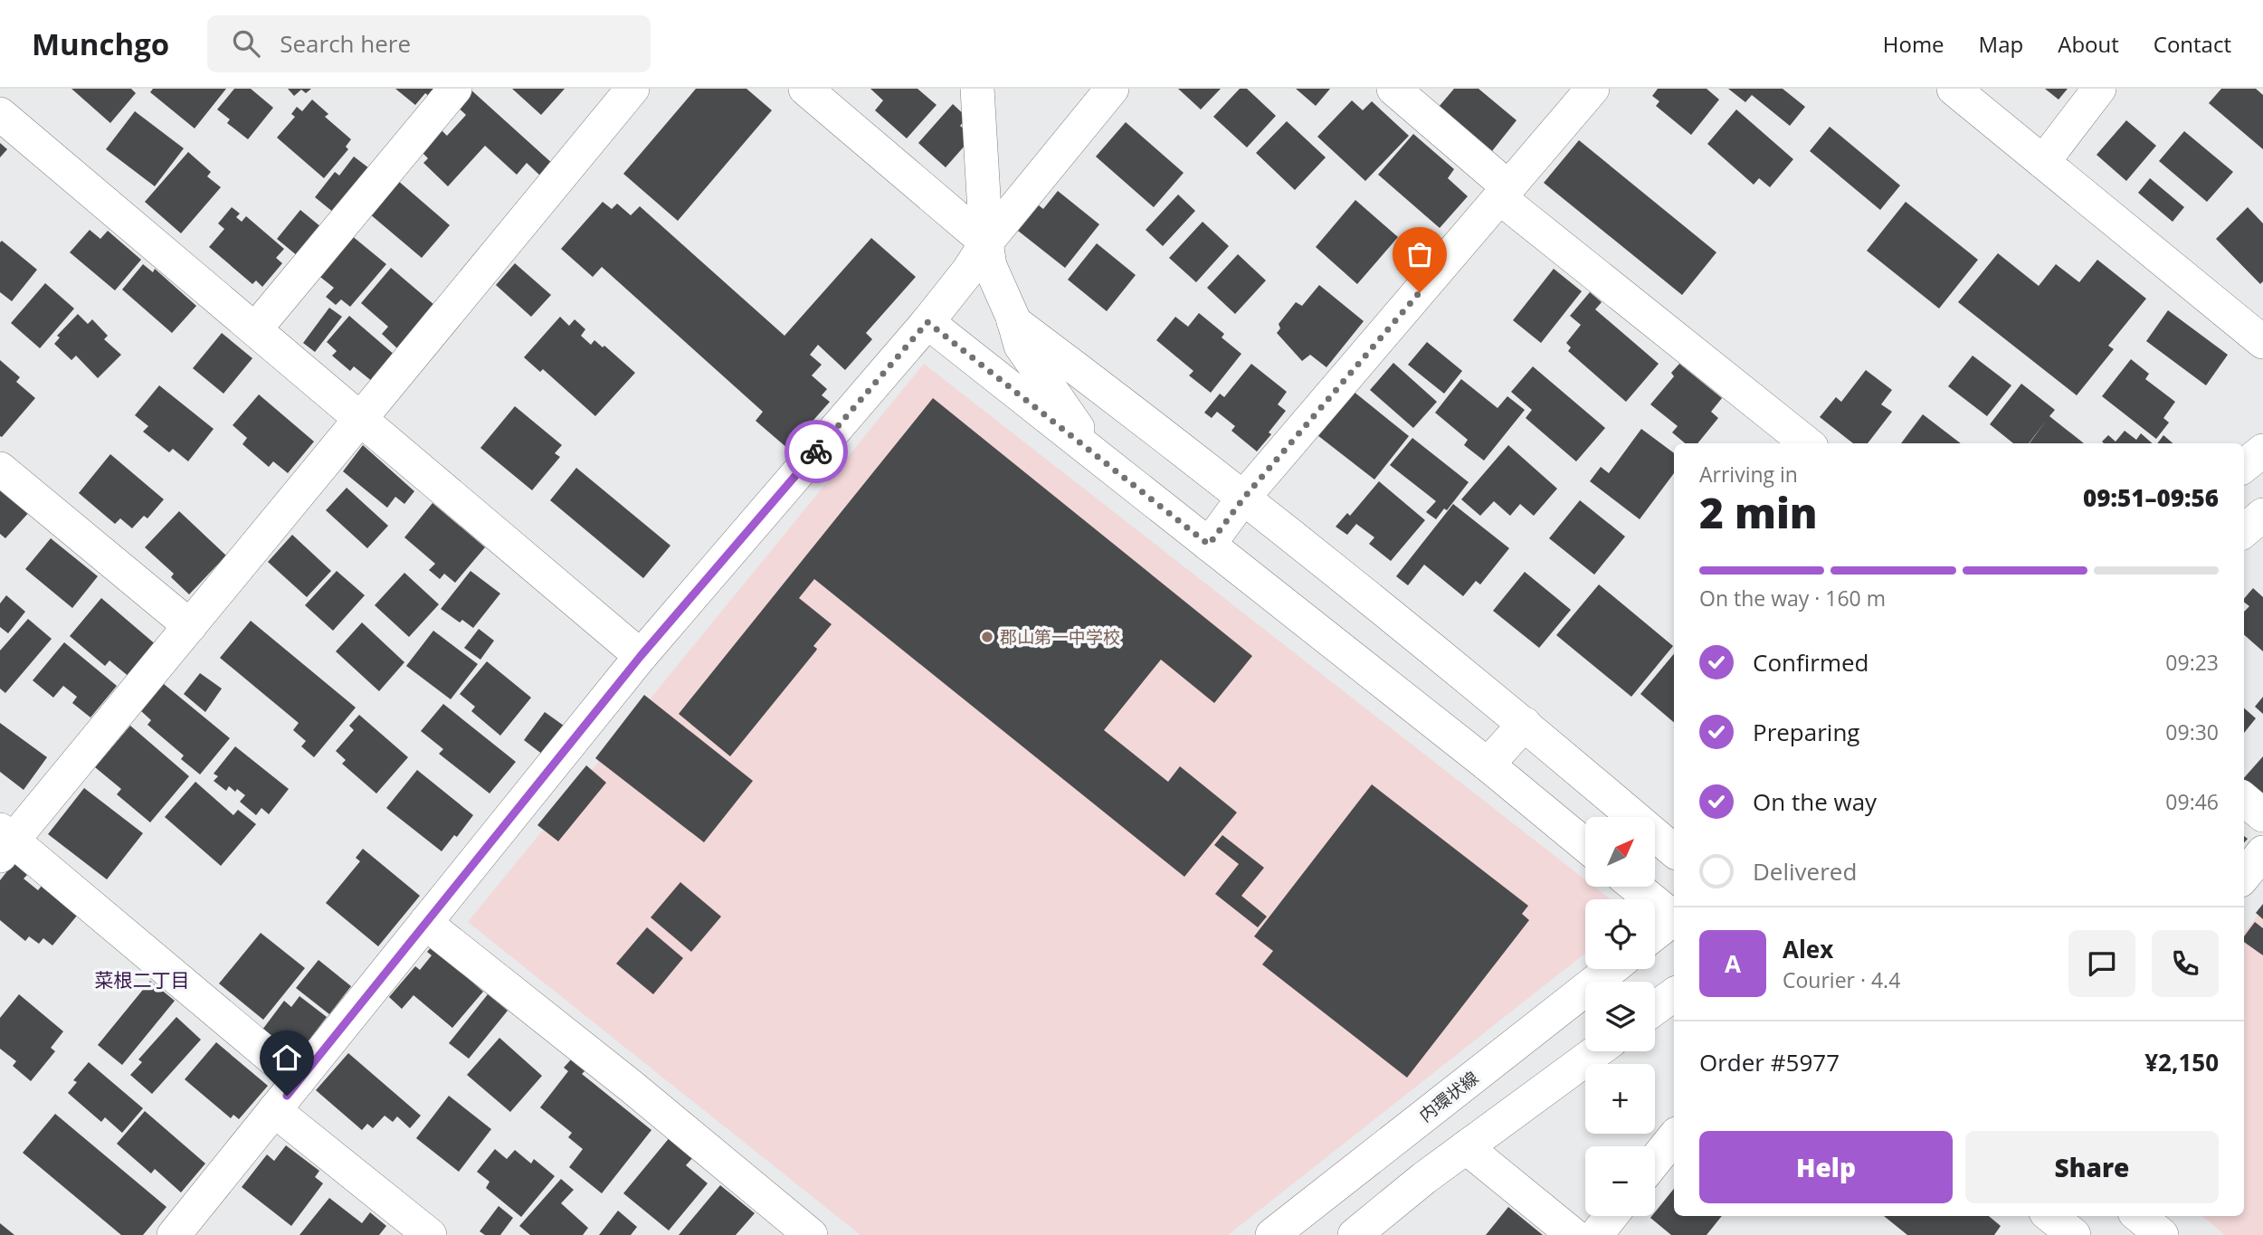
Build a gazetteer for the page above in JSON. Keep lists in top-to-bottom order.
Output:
{
  "streets": {
    "street": ["内環状線"]
  },
  "districts": ["菜根二丁目"],
  "places": ["郡山第一中学校"],
  "north": "top right",
  "page": {
    "header": "Munchgo",
    "search": "Search here",
    "nav": [
      "Home",
      "Map",
      "About",
      "Contact"
    ],
    "heading": ["2 min", "Arriving in", "09:51–09:56"],
    "panel": [
      "Alex",
      "Courier · 4.4",
      "Order #5977",
      "¥2,150"
    ],
    "bar": "On the way · 160 m",
    "list": [
      ["Confirmed", "09:23"],
      ["Preparing", "09:30"],
      ["On the way", "09:46"],
      "Delivered"
    ],
    "map_buttons": ["+", "−"],
    "round": "A",
    "buttons": ["Help", "Share"]
  }
}
